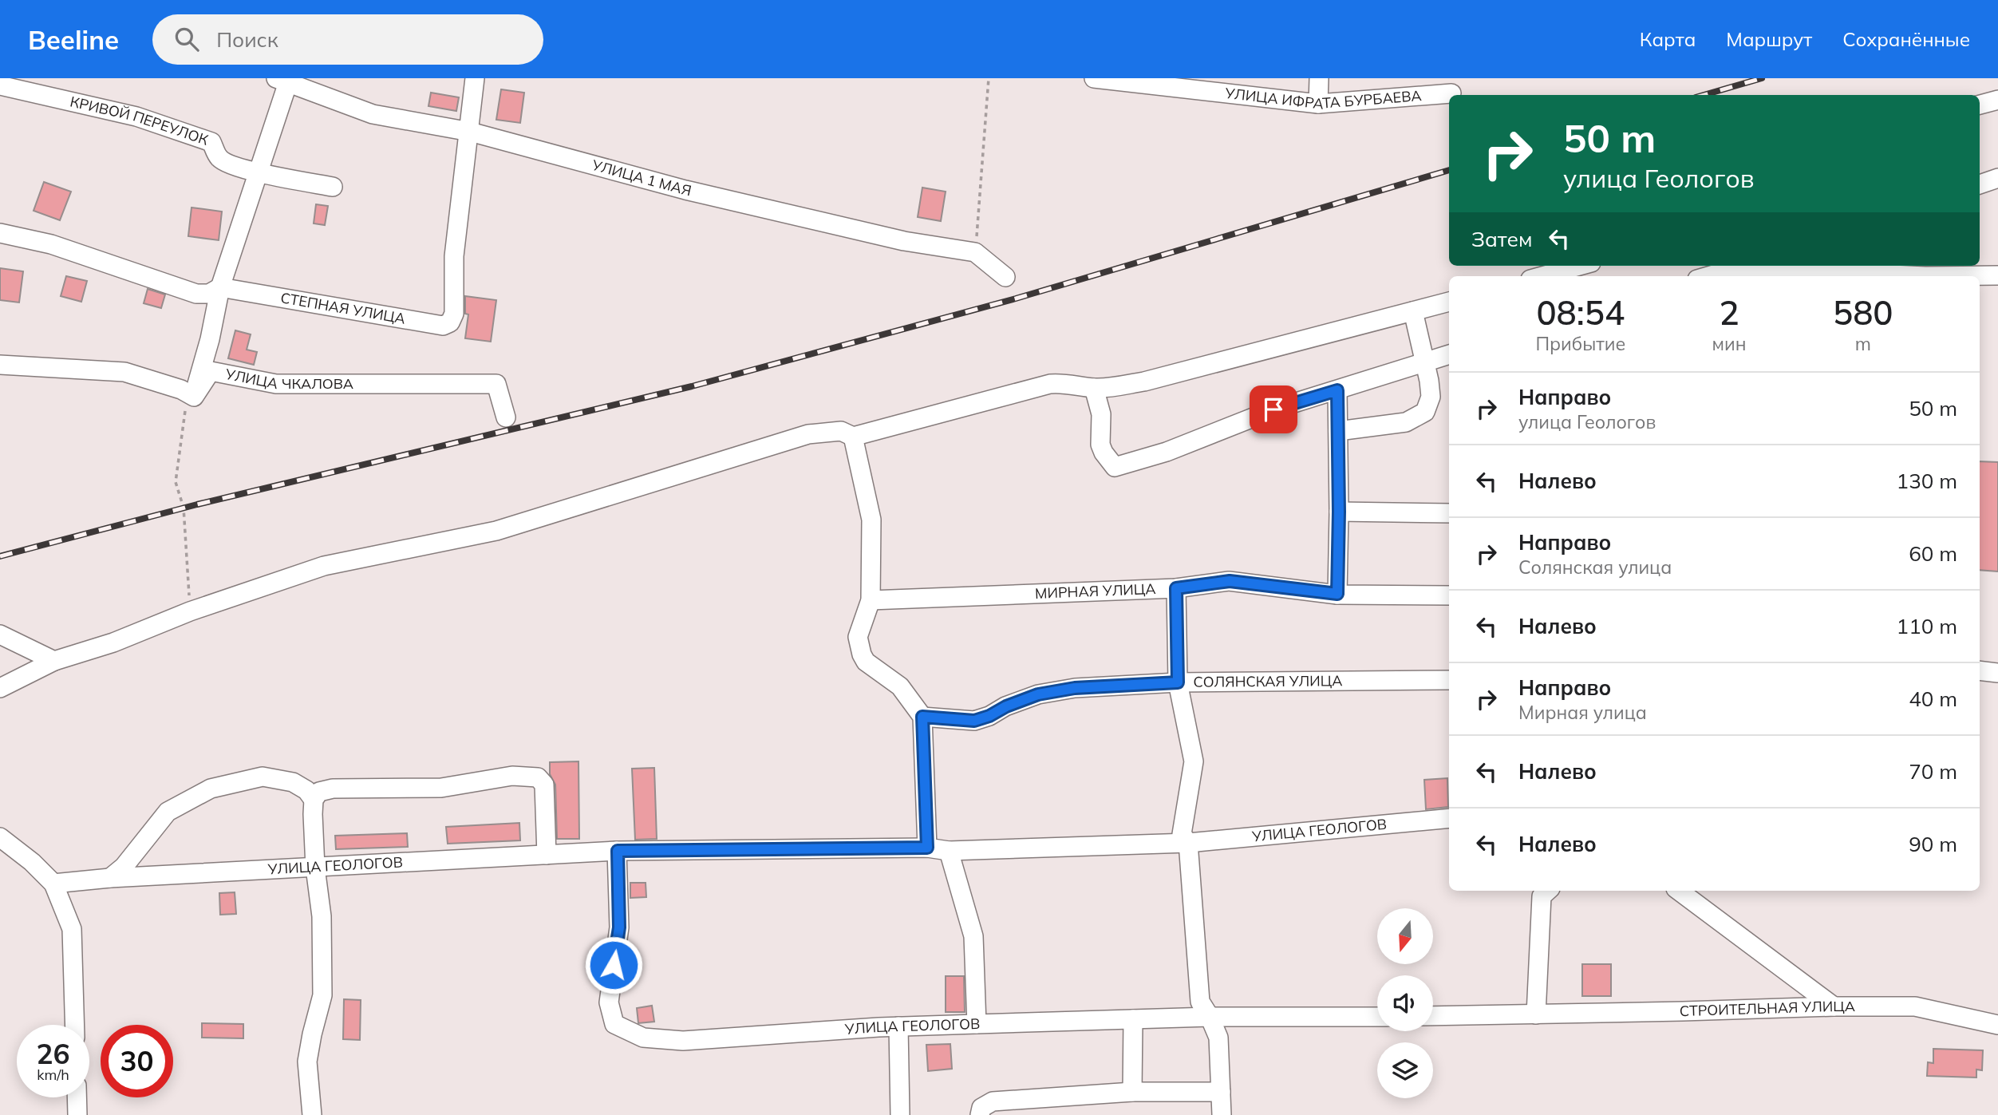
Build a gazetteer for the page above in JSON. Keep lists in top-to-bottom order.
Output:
{
  "streets": {
    "street": [
      "УЛИЦА ИФРАТА БУРБАЕВА",
      "КРИВОЙ ПЕРЕУЛОК",
      "УЛИЦА 1 МАЯ",
      "СТЕПНАЯ УЛИЦА",
      "УЛИЦА ЧКАЛОВА",
      "МИРНАЯ УЛИЦА",
      "СОЛЯНСКАЯ УЛИЦА",
      "УЛИЦА ГЕОЛОГОВ",
      "СТРОИТЕЛЬНАЯ УЛИЦА"
    ]
  },
  "crossings": [
    ["УЛИЦА 1 МАЯ", "СТЕПНАЯ УЛИЦА"]
  ],
  "north": "bottom",
  "page": {
    "header": "Beeline",
    "search": "Поиск",
    "nav": ["Карта", "Маршрут", "Сохранённые"],
    "turn": ["50 m", "улица Геологов"],
    "then": "Затем",
    "eta": [
      "08:54",
      "Прибытие",
      "2",
      "мин",
      "580",
      "m"
    ],
    "list": [
      {
        "name": "Направо",
        "note": "улица Геологов",
        "value": "50 m"
      },
      {
        "name": "Налево",
        "value": "130 m"
      },
      {
        "name": "Направо",
        "note": "Солянская улица",
        "value": "60 m"
      },
      {
        "name": "Налево",
        "value": "110 m"
      },
      {
        "name": "Направо",
        "note": "Мирная улица",
        "value": "40 m"
      },
      {
        "name": "Налево",
        "value": "70 m"
      },
      {
        "name": "Налево",
        "value": "90 m"
      }
    ],
    "speed": "26 km/h",
    "limit": "30"
  }
}
